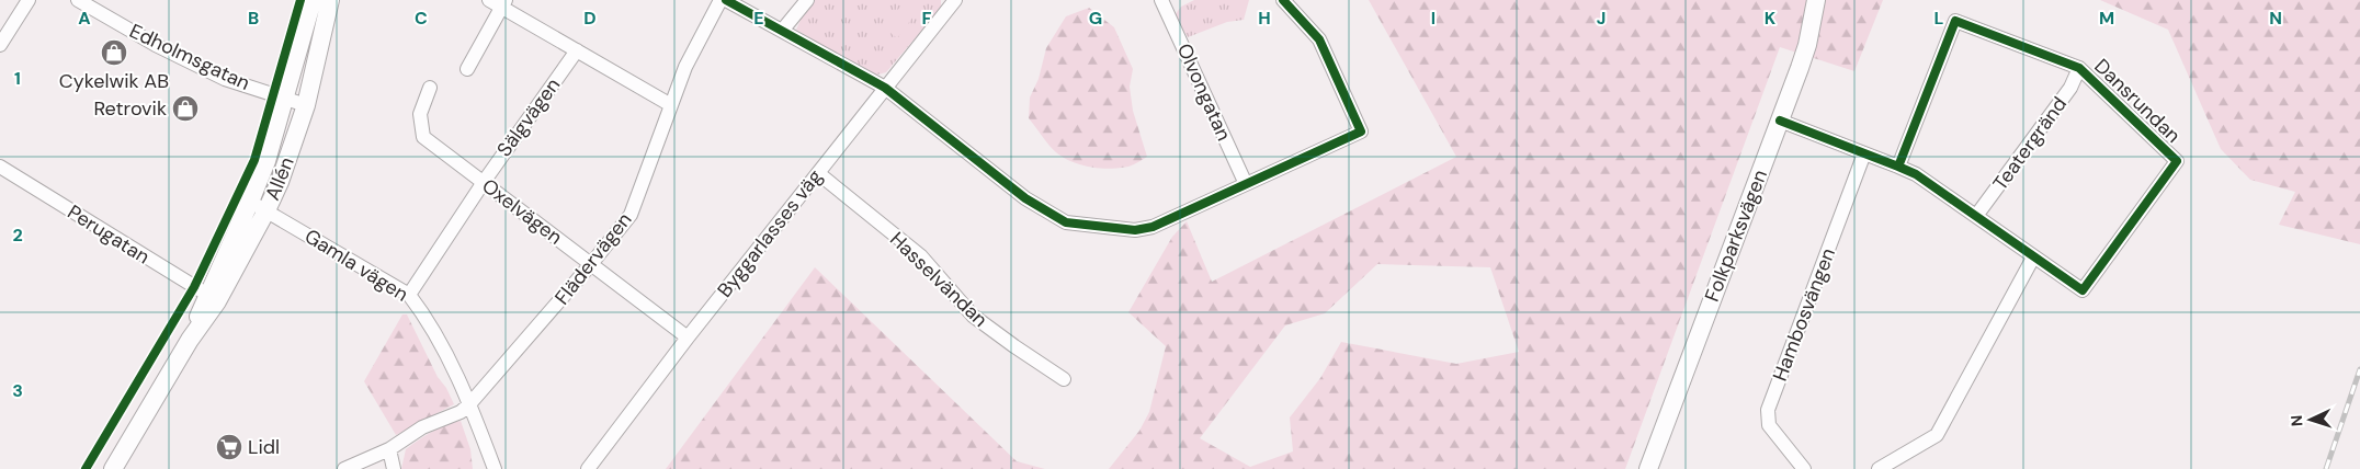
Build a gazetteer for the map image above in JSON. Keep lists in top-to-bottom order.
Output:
{
  "streets": {
    "main road": ["Allén", "Folkparksvägen"],
    "street": [
      "Edholmsgatan",
      "Olvongatan",
      "Dansrundan",
      "Sälgvägen",
      "Teatergränd",
      "Oxelvägen",
      "Byggarlasses väg",
      "Perugatan",
      "Flädervägen",
      "Gamla vägen",
      "Hasselvändan",
      "Hambosvängen"
    ]
  },
  "crossings": [
    ["Edholmsgatan", "Allén"],
    ["Dansrundan", "Teatergränd"],
    ["Dansrundan", "Folkparksvägen"],
    ["Dansrundan", "Hambosvängen"],
    ["Sälgvägen", "Oxelvägen"],
    ["Sälgvägen", "Gamla vägen"],
    ["Allén", "Perugatan"],
    ["Allén", "Gamla vägen"],
    ["Oxelvägen", "Byggarlasses väg"],
    ["Oxelvägen", "Flädervägen"],
    ["Byggarlasses väg", "Hasselvändan"],
    ["Flädervägen", "Gamla vägen"]
  ],
  "places": {
    "shop": ["Cykelwik AB", "Retrovik"],
    "supermarket": ["Lidl"]
  },
  "north": "left",
  "grid": {
    "columns": [
      "A",
      "B",
      "C",
      "D",
      "E",
      "F",
      "G",
      "H",
      "I",
      "J",
      "K",
      "L",
      "M",
      "N"
    ],
    "rows": ["1", "2", "3"]
  }
}
